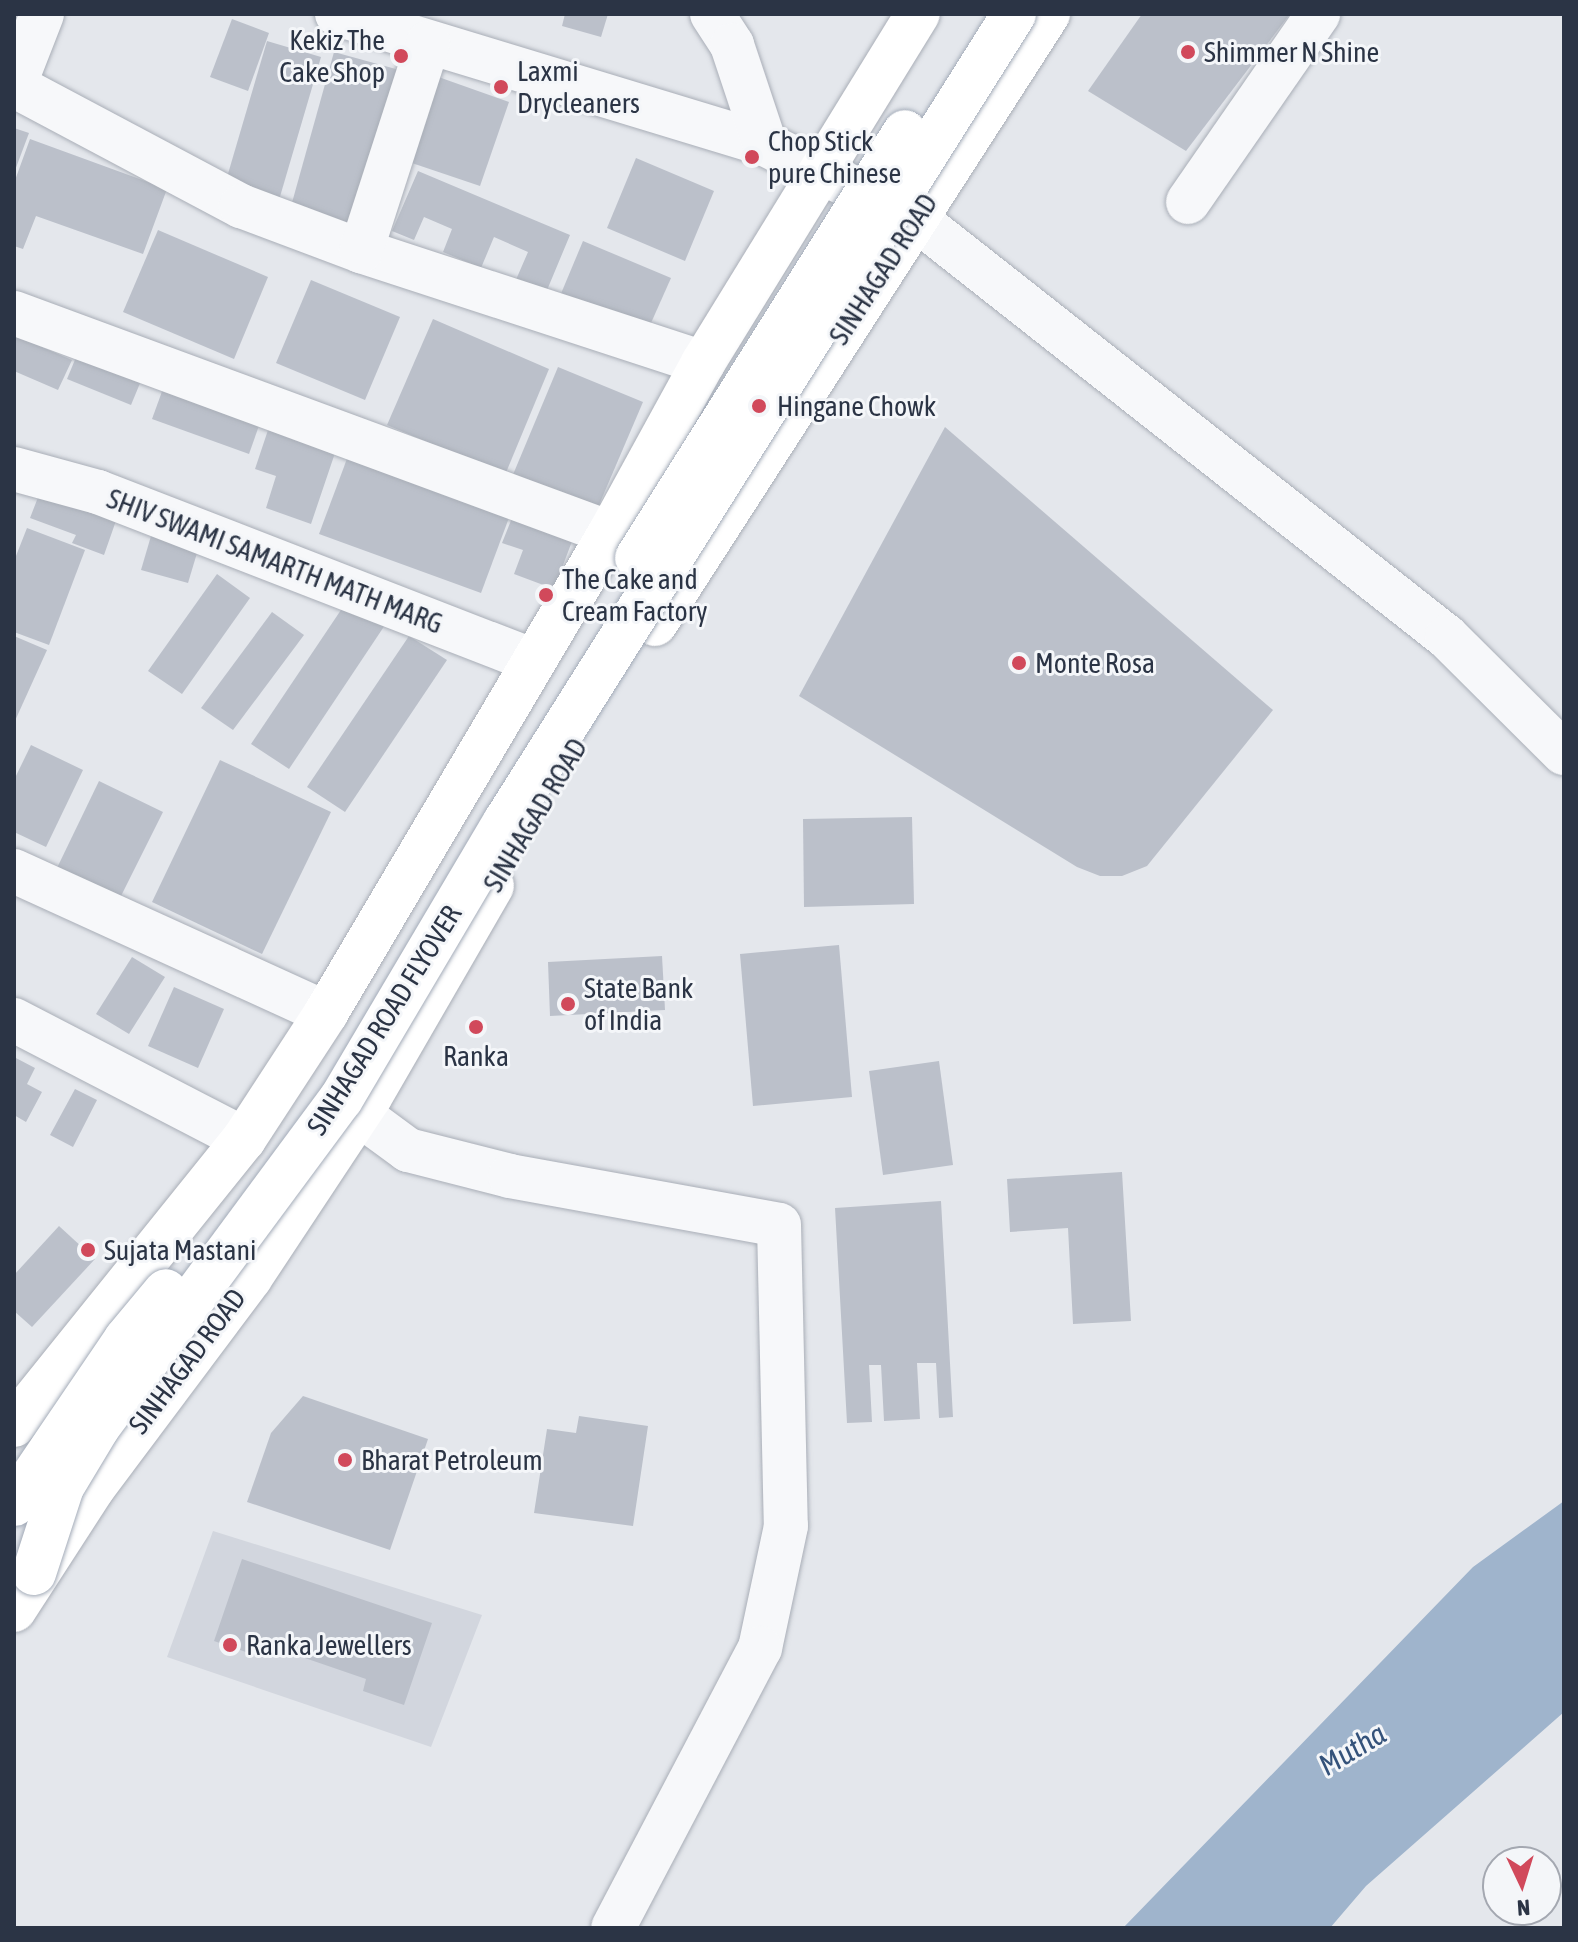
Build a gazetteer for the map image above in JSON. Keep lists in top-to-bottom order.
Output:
{
  "streets": {
    "main road": ["SINHAGAD ROAD", "SINHAGAD ROAD FLYOVER"],
    "street": ["SHIV SWAMI SAMARTH MATH MARG"]
  },
  "crossings": [
    ["SINHAGAD ROAD", "SINHAGAD ROAD FLYOVER"]
  ],
  "water": ["Mutha"],
  "places": [
    "Shimmer N Shine",
    "Kekiz The Cake Shop",
    "Laxmi Drycleaners",
    "Chop Stick pure Chinese",
    "Hingane Chowk",
    "The Cake and Cream Factory",
    "Monte Rosa",
    "State Bank of India",
    "Ranka",
    "Sujata Mastani",
    "Bharat Petroleum",
    "Ranka Jewellers"
  ],
  "north": "bottom"
}
